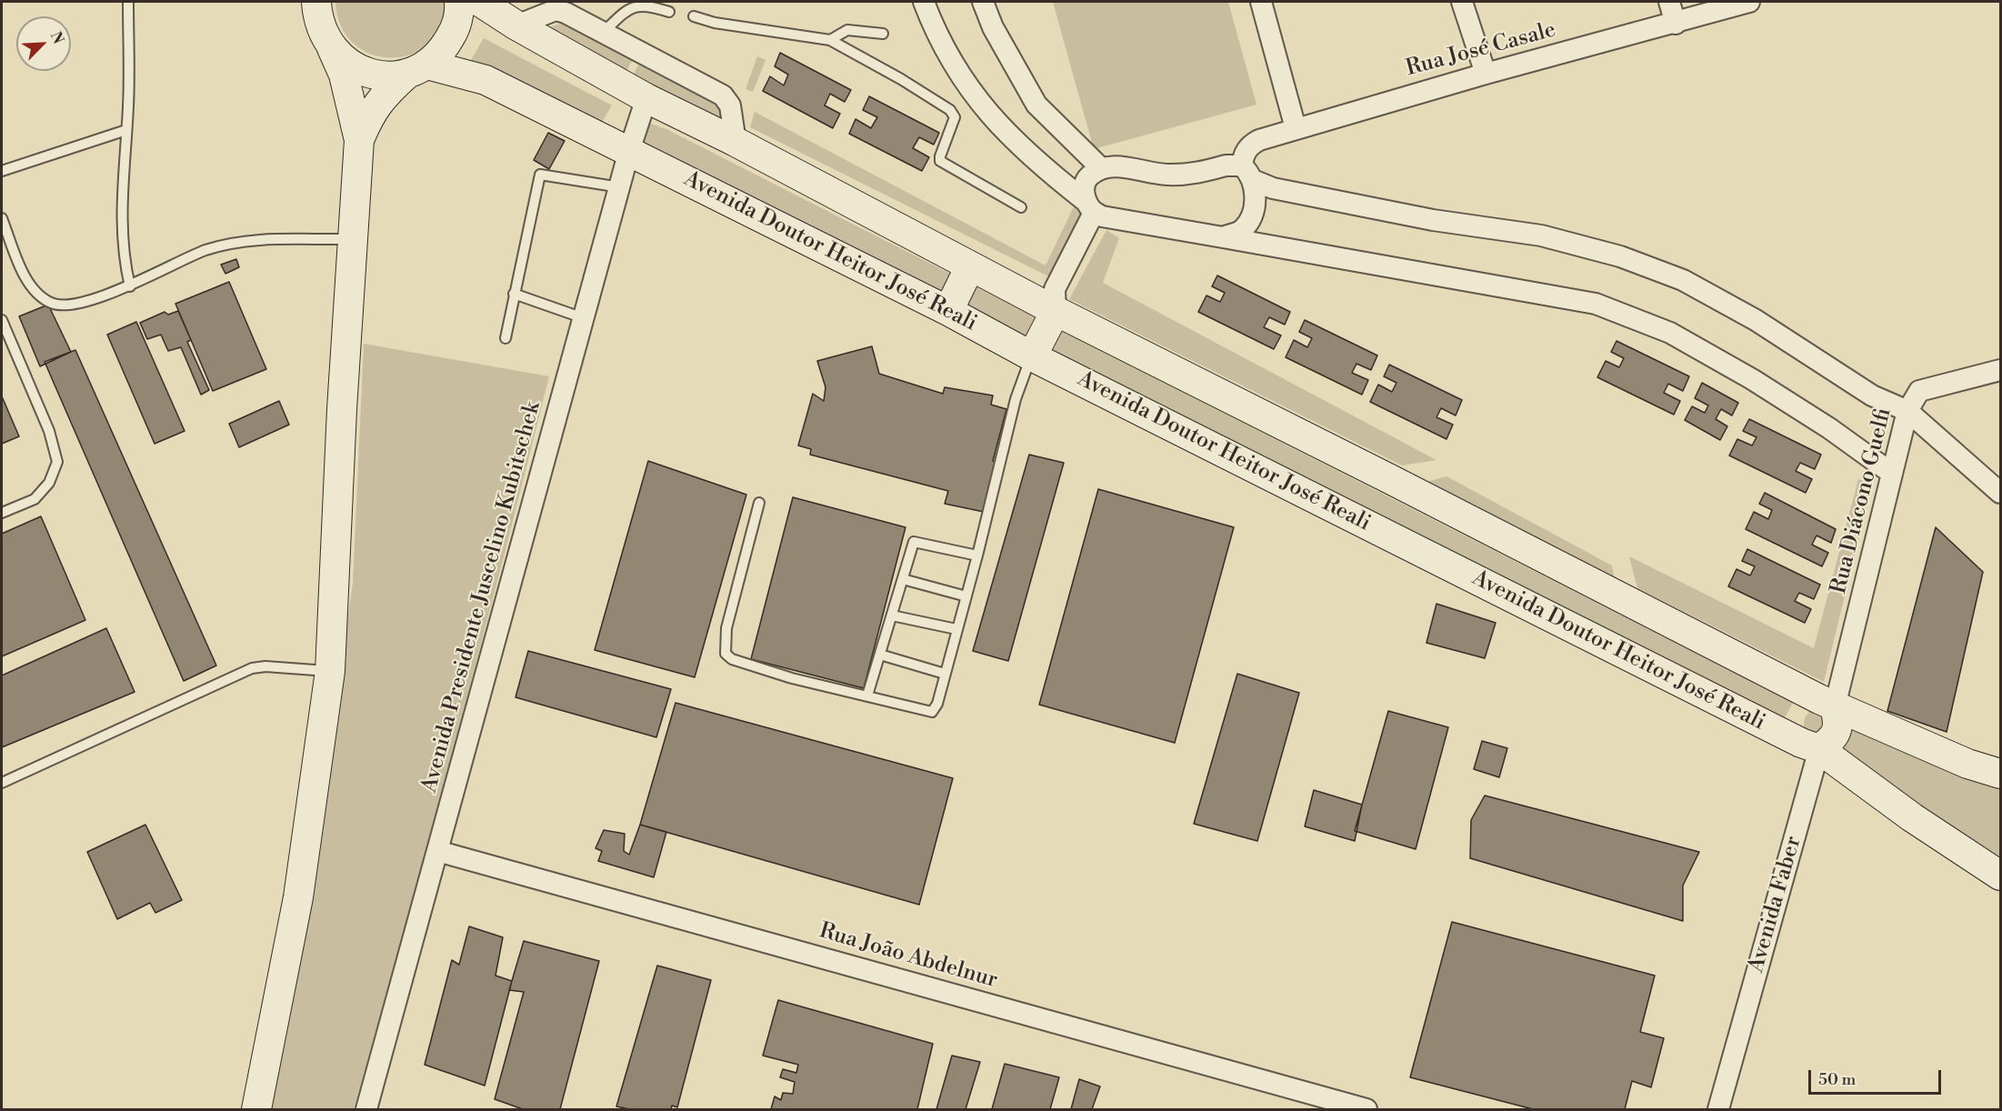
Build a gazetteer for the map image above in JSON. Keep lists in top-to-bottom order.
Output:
{
  "streets": {
    "main road": ["Avenida Doutor Heitor José Reali"],
    "street": [
      "Rua José Casale",
      "Rua Diácono Guelfi",
      "Avenida Presidente Juscelino Kubitschek",
      "Avenida Faber",
      "Rua João Abdelnur"
    ]
  },
  "crossings": [
    ["Avenida Doutor Heitor José Reali", "Avenida Presidente Juscelino Kubitschek"],
    ["Avenida Doutor Heitor José Reali", "Avenida Faber"],
    ["Avenida Presidente Juscelino Kubitschek", "Rua João Abdelnur"]
  ],
  "scale_bar": "50 m",
  "north": "top right"
}
